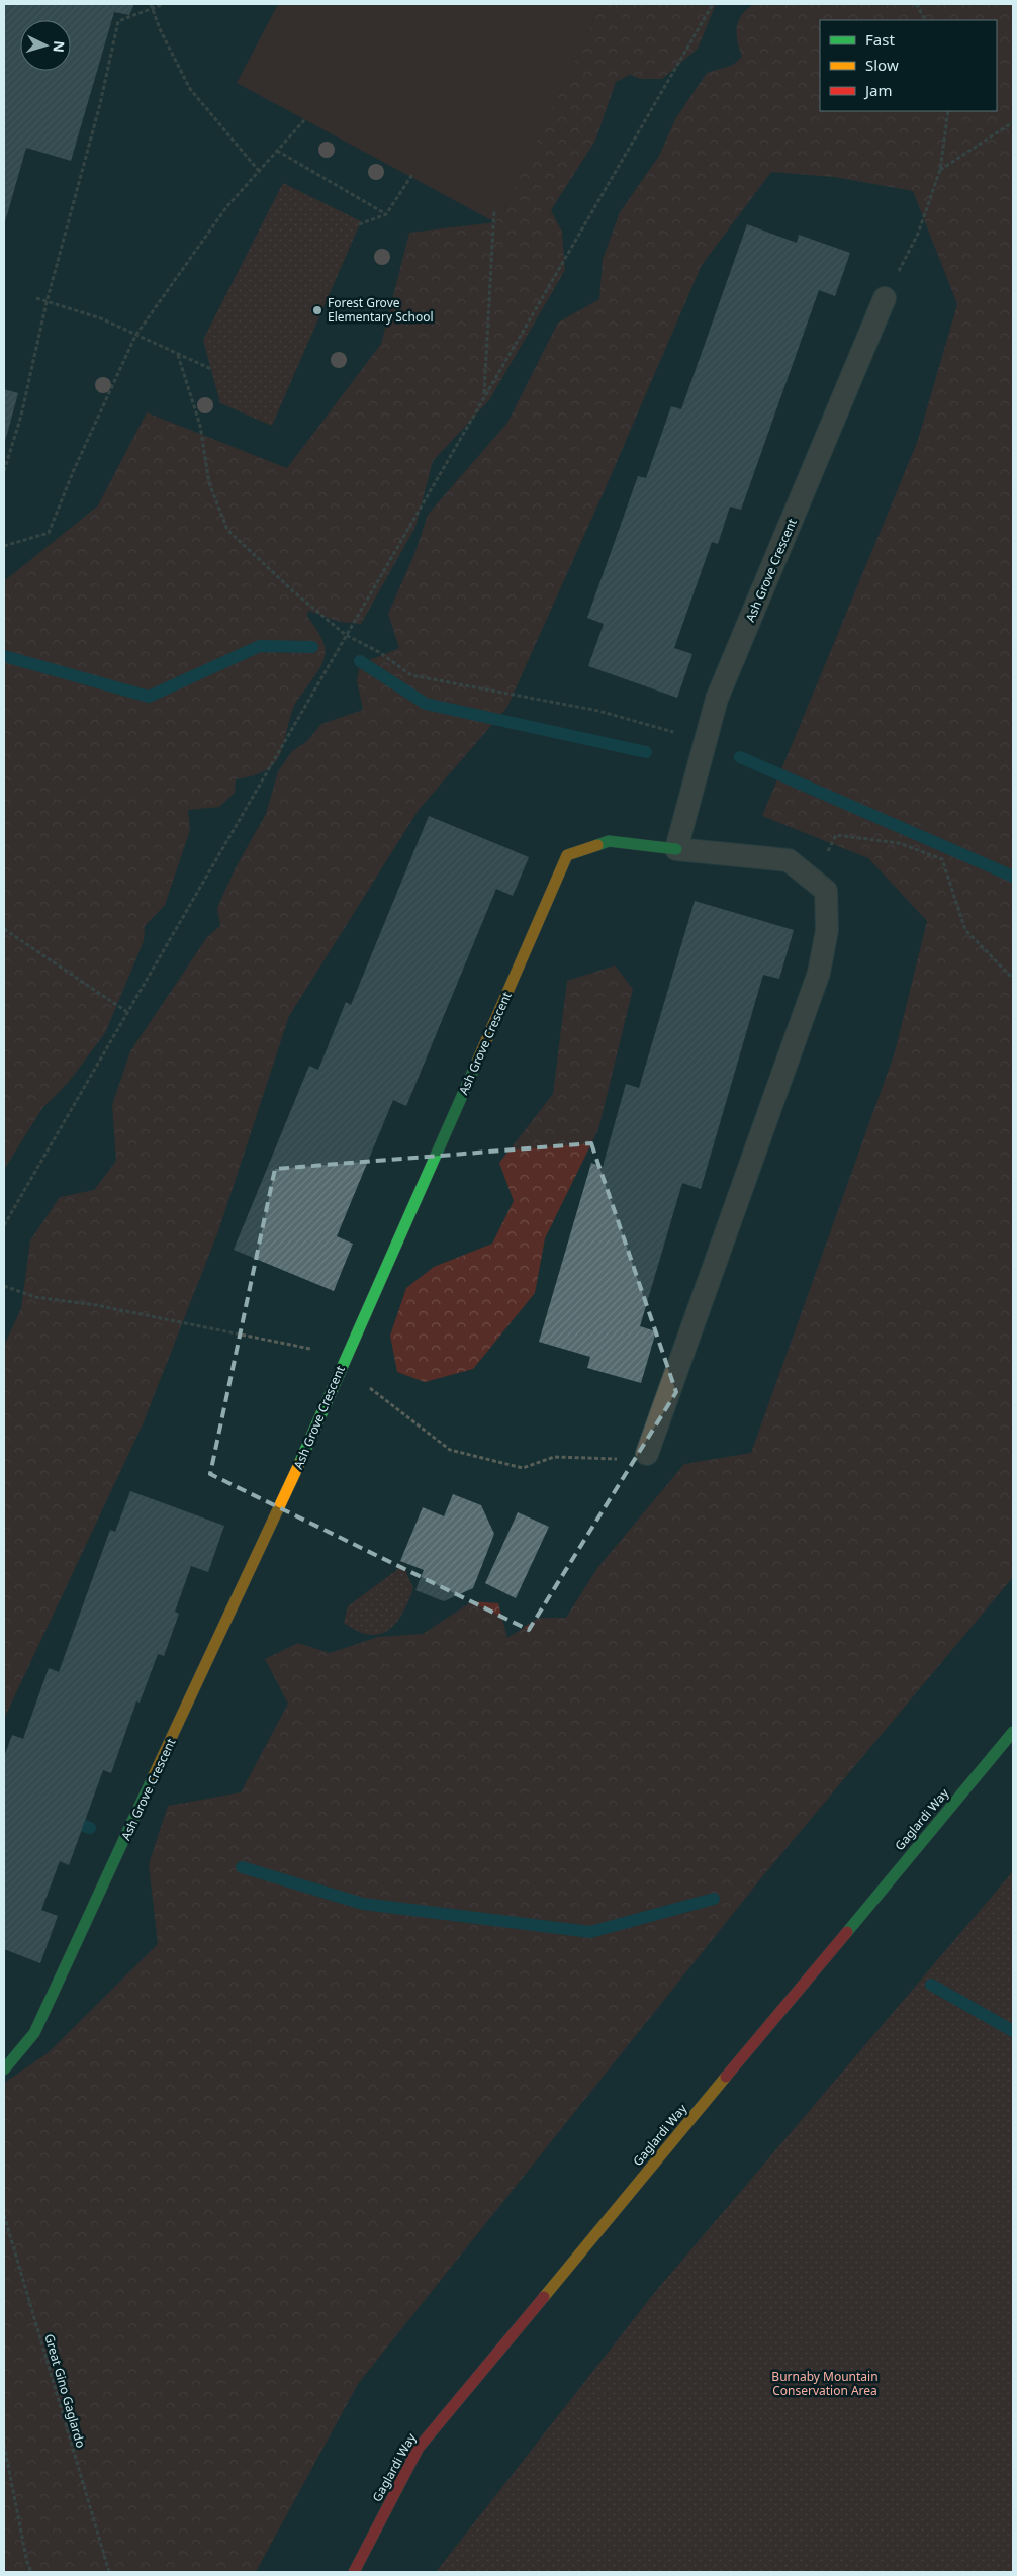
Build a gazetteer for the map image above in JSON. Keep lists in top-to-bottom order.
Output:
{
  "streets": {
    "street": ["Ash Grove Crescent", "Gaglardi Way"],
    "path": ["Great Gino Gaglardo"]
  },
  "parks": ["Burnaby Mountain Conservation Area"],
  "places": ["Forest Grove Elementary School"],
  "legend": ["Fast", "Slow", "Jam"],
  "north": "right"
}
